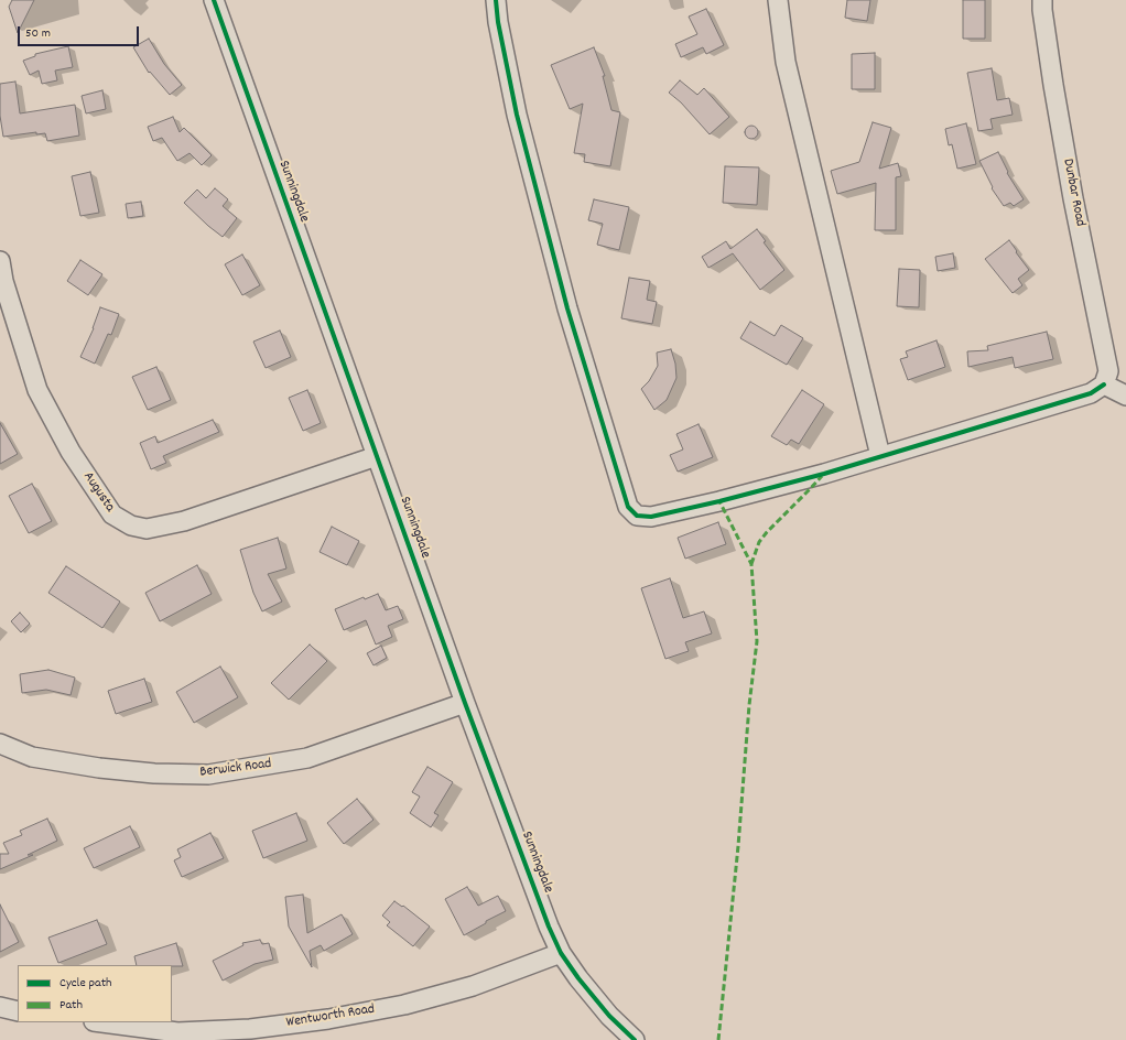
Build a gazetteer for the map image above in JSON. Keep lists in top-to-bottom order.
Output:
{
  "streets": {
    "street": [
      "Sunningdale",
      "Dunbar Road",
      "Augusta",
      "Berwick Road",
      "Wentworth Road"
    ]
  },
  "crossings": [
    ["Sunningdale", "Augusta"],
    ["Sunningdale", "Berwick Road"],
    ["Sunningdale", "Wentworth Road"]
  ],
  "legend": ["Cycle path", "Path"],
  "scale_bar": "50 m"
}
